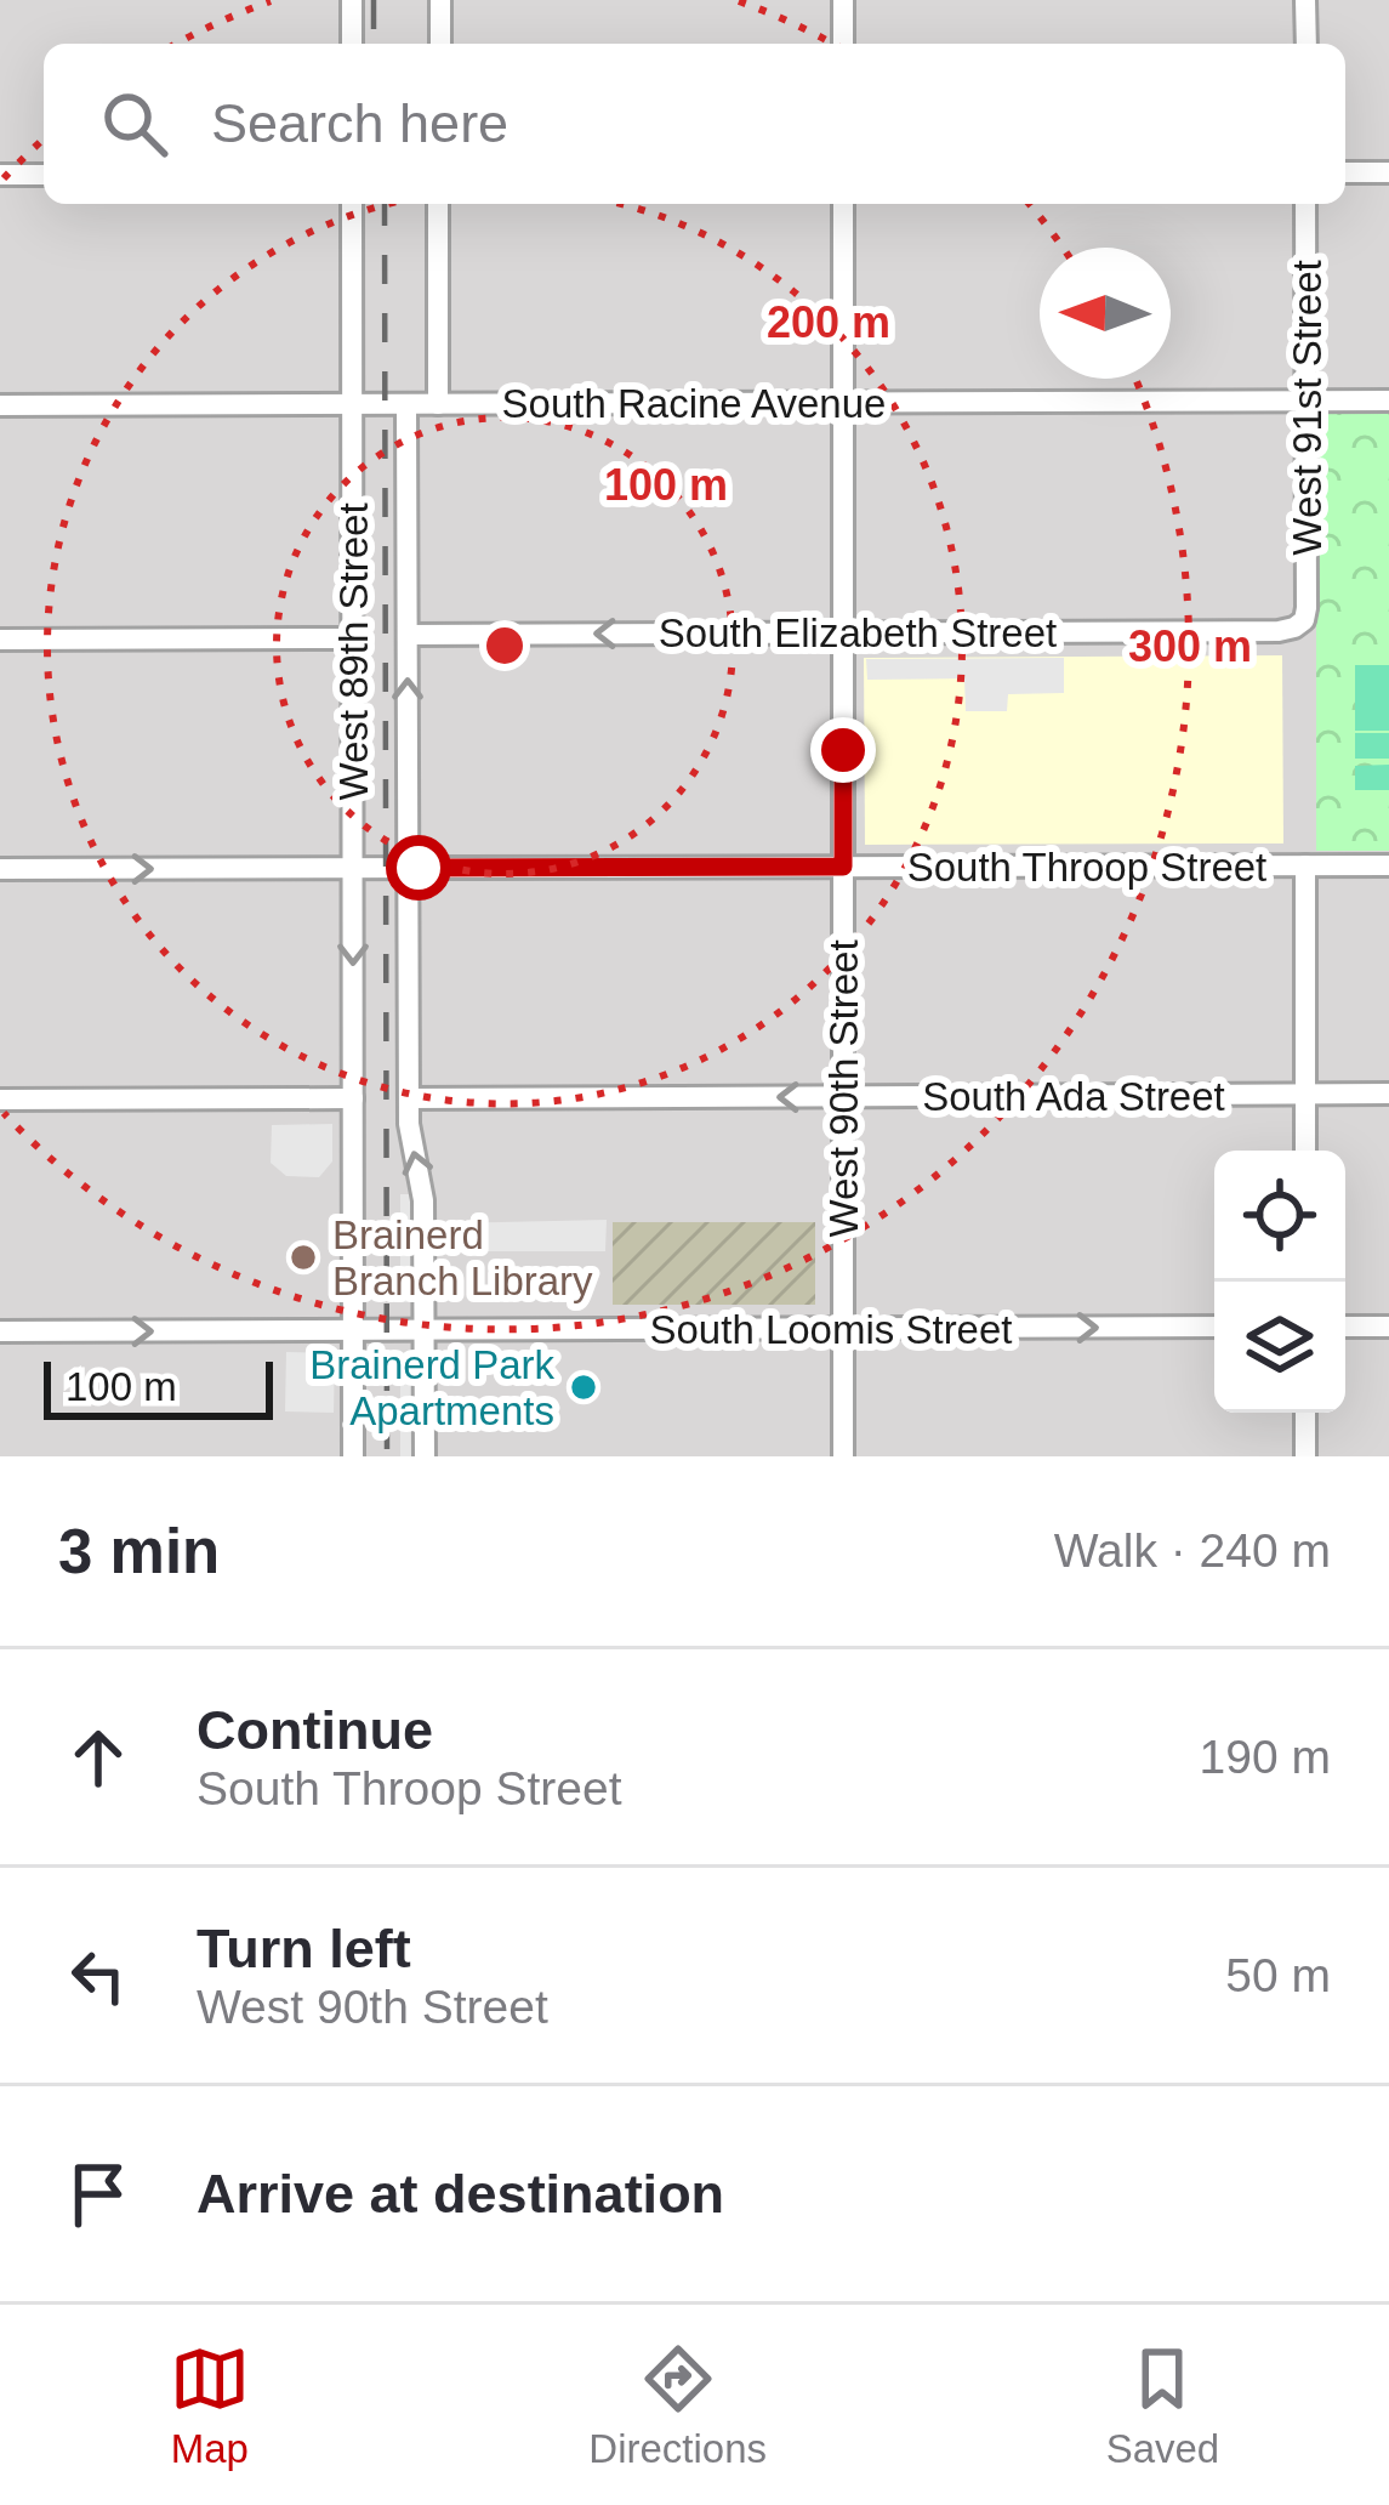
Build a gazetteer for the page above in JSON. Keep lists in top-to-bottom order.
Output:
{
  "streets": {
    "street": [
      "South Racine Avenue",
      "West 91st Street",
      "South Elizabeth Street",
      "West 89th Street",
      "South Throop Street",
      "West 90th Street",
      "South Ada Street",
      "South Loomis Street"
    ]
  },
  "crossings": [
    ["South Racine Avenue", "West 91st Street"],
    ["South Racine Avenue", "West 89th Street"],
    ["South Racine Avenue", "West 90th Street"],
    ["West 91st Street", "South Elizabeth Street"],
    ["South Elizabeth Street", "West 89th Street"],
    ["South Elizabeth Street", "West 90th Street"],
    ["West 89th Street", "South Throop Street"],
    ["West 89th Street", "South Ada Street"],
    ["West 89th Street", "South Loomis Street"],
    ["South Throop Street", "West 90th Street"],
    ["West 90th Street", "South Ada Street"],
    ["West 90th Street", "South Loomis Street"]
  ],
  "one_way": ["South Elizabeth Street", "South Ada Street", "South Loomis Street"],
  "places": ["Brainerd Branch Library", "Brainerd Park Apartments"],
  "scale_bar": "100 m",
  "north": "left",
  "page": {
    "search": "Search here",
    "scale": "100 m",
    "heading": ["3 min", "Walk · 240 m"],
    "list": [
      ["Continue", "South Throop Street", "190 m"],
      ["Turn left", "West 90th Street", "50 m"],
      "Arrive at destination"
    ],
    "nav": ["Map", "Directions", "Saved"]
  },
  "rings": ["200 m", "100 m", "300 m"]
}
